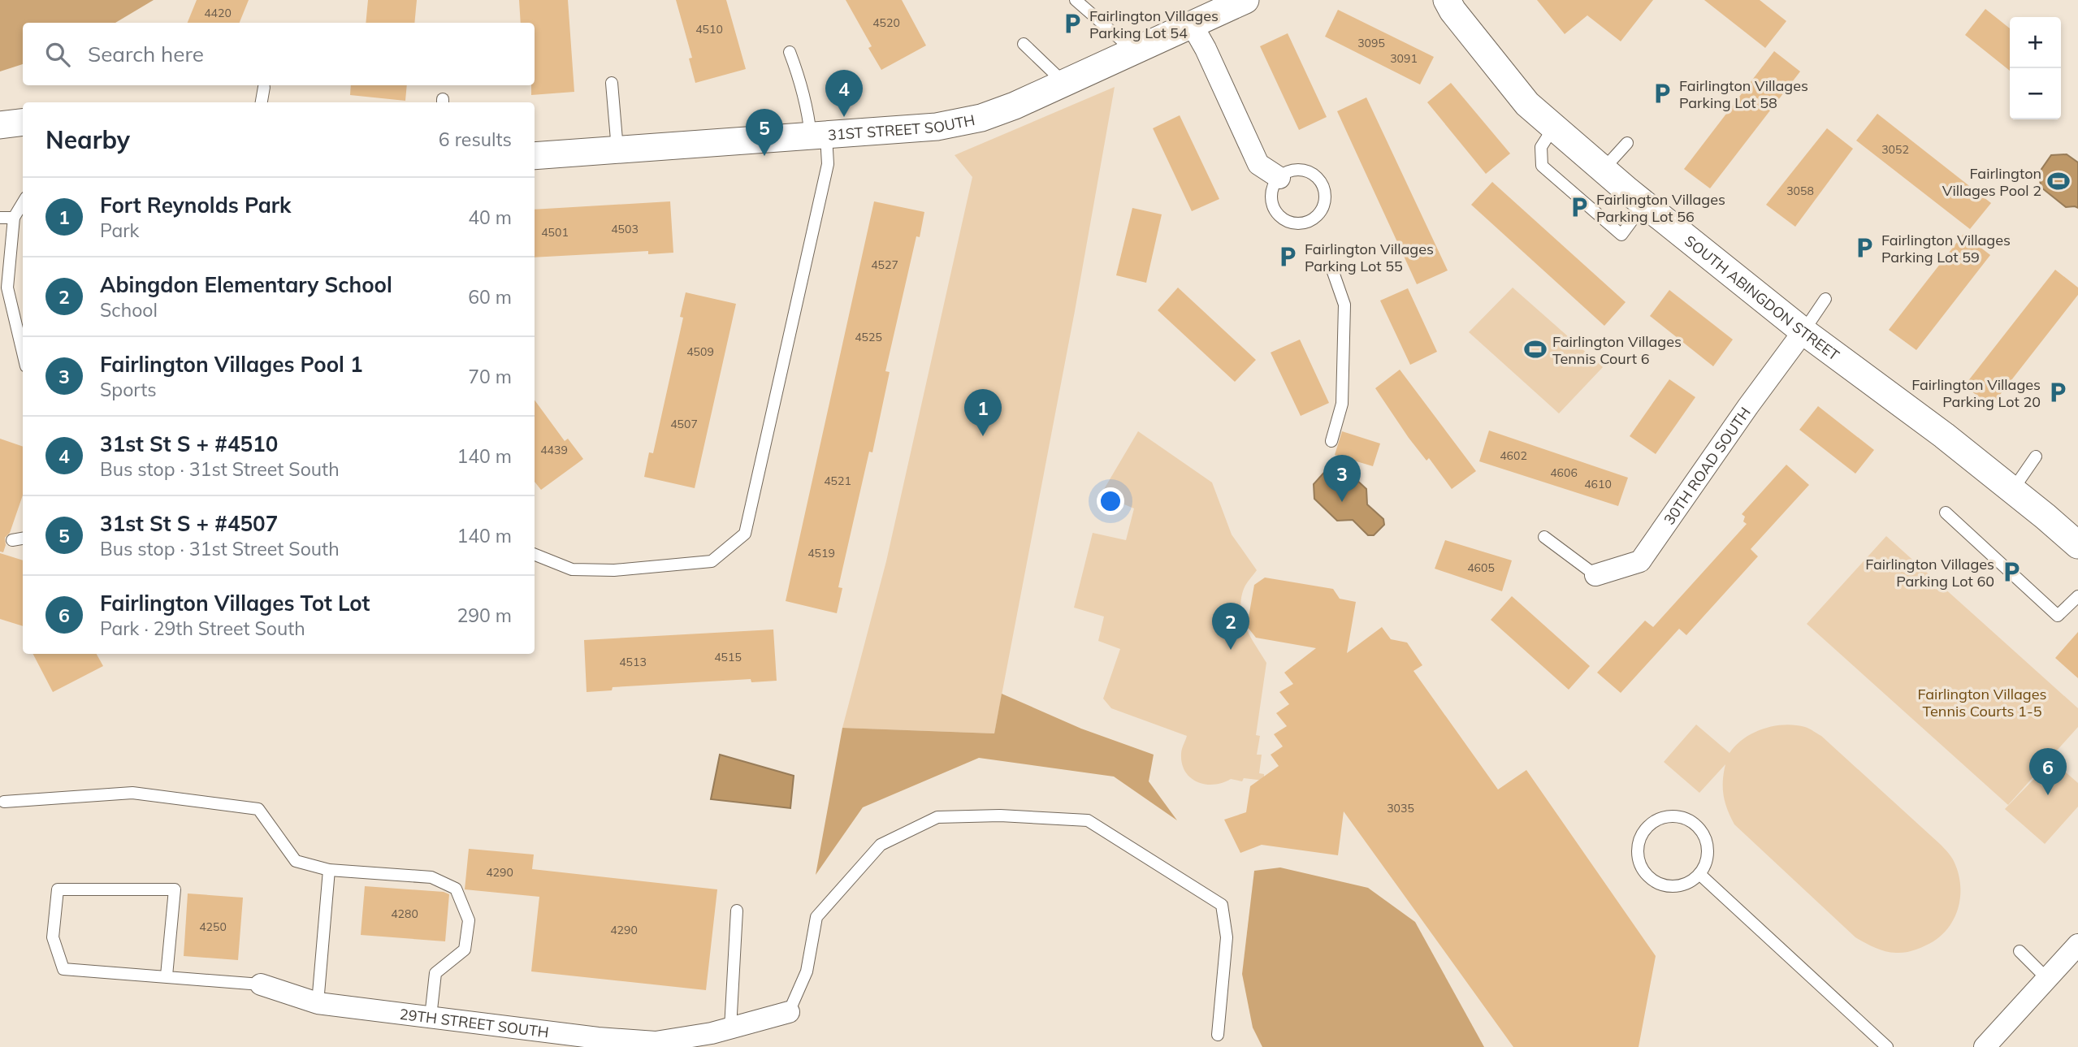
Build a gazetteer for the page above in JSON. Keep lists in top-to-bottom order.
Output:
{
  "streets": {
    "street": [
      "31ST STREET SOUTH",
      "SOUTH ABINGDON STREET",
      "30TH ROAD SOUTH",
      "29TH STREET SOUTH"
    ]
  },
  "crossings": [
    ["SOUTH ABINGDON STREET", "30TH ROAD SOUTH"]
  ],
  "parks": ["Fairlington Villages Tennis Courts 1-5"],
  "places": {
    "parking": [
      "Fairlington Villages Parking Lot 54",
      "Fairlington Villages Parking Lot 58",
      "Fairlington Villages Parking Lot 56",
      "Fairlington Villages Parking Lot 59",
      "Fairlington Villages Parking Lot 55",
      "Fairlington Villages Parking Lot 20",
      "Fairlington Villages Parking Lot 60"
    ],
    "sports": ["Fairlington Villages Pool 2", "Fairlington Villages Tennis Court 6"]
  },
  "house_numbers": [
    "4420",
    "4520",
    "4510",
    "3095",
    "3091",
    "3052",
    "3058",
    "4503",
    "4501",
    "4527",
    "4525",
    "4509",
    "4507",
    "4439",
    "4602",
    "4606",
    "4521",
    "4610",
    "4519",
    "4605",
    "4515",
    "4513",
    "3035",
    "4290",
    "4280",
    "4250",
    "4290"
  ],
  "page": {
    "map_buttons": ["+", "−"],
    "search": "Search here",
    "pins": [
      "4",
      "5",
      "1",
      "3",
      "2",
      "6"
    ],
    "heading": ["Nearby", "6 results"],
    "list": [
      {
        "mark": "1",
        "name": "Fort Reynolds Park",
        "note": "Park",
        "value": "40 m"
      },
      {
        "mark": "2",
        "name": "Abingdon Elementary School",
        "note": "School",
        "value": "60 m"
      },
      {
        "mark": "3",
        "name": "Fairlington Villages Pool 1",
        "note": "Sports",
        "value": "70 m"
      },
      {
        "mark": "4",
        "name": "31st St S + #4510",
        "note": "Bus stop · 31st Street South",
        "value": "140 m"
      },
      {
        "mark": "5",
        "name": "31st St S + #4507",
        "note": "Bus stop · 31st Street South",
        "value": "140 m"
      },
      {
        "mark": "6",
        "name": "Fairlington Villages Tot Lot",
        "note": "Park · 29th Street South",
        "value": "290 m"
      }
    ]
  }
}
